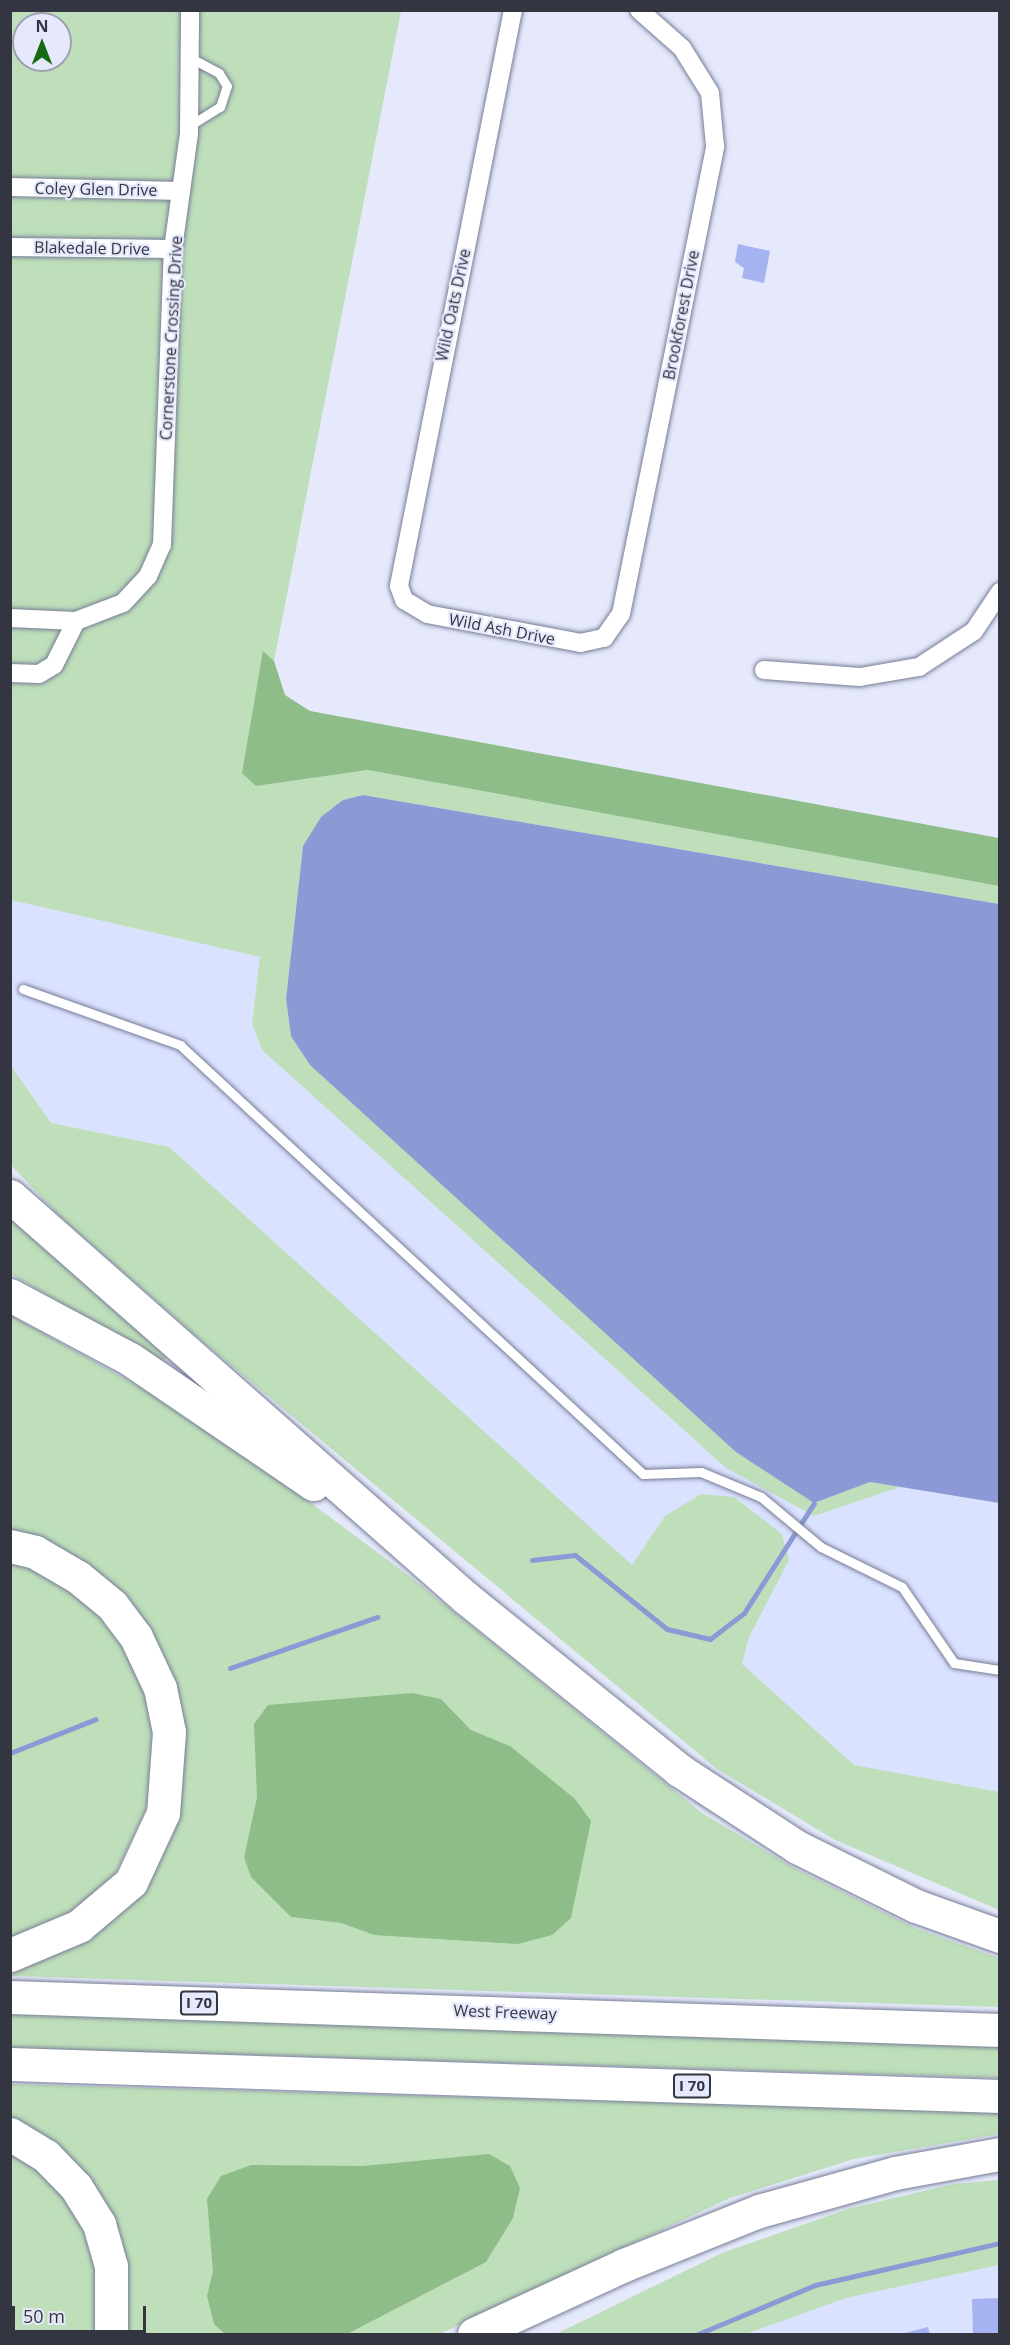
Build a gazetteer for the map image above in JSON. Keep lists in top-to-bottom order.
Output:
{
  "streets": {
    "highway": ["I 70", "West Freeway"],
    "street": [
      "Coley Glen Drive",
      "Blakedale Drive",
      "Wild Oats Drive",
      "Brookforest Drive",
      "Cornerstone Crossing Drive",
      "Wild Ash Drive"
    ]
  },
  "crossings": [
    ["Coley Glen Drive", "Cornerstone Crossing Drive"],
    ["Blakedale Drive", "Cornerstone Crossing Drive"],
    ["Wild Oats Drive", "Wild Ash Drive"],
    ["Brookforest Drive", "Wild Ash Drive"]
  ],
  "scale_bar": "50 m",
  "north": "top"
}
